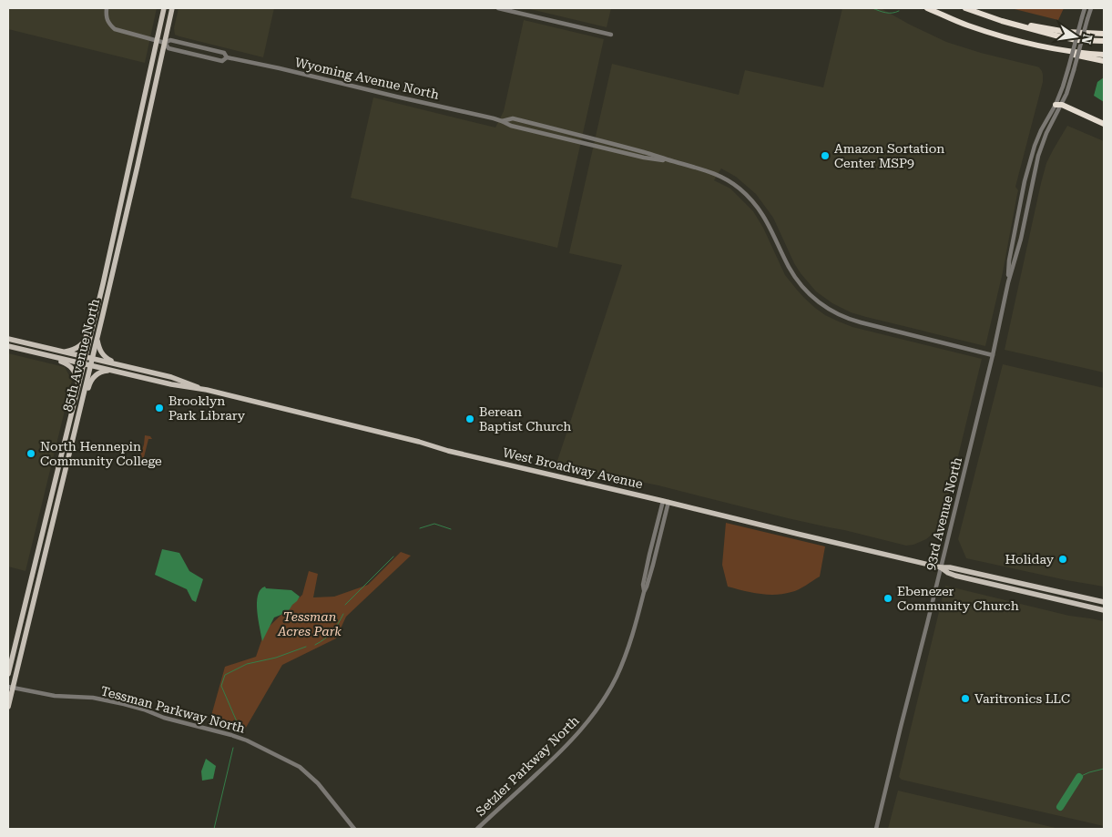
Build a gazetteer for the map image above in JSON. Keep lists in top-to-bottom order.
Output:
{
  "streets": {
    "main road": ["85th Avenue North", "West Broadway Avenue"],
    "street": [
      "Wyoming Avenue North",
      "93rd Avenue North",
      "Tessman Parkway North",
      "Setzler Parkway North"
    ]
  },
  "crossings": [
    ["Wyoming Avenue North", "85th Avenue North"],
    ["Wyoming Avenue North", "93rd Avenue North"],
    ["85th Avenue North", "West Broadway Avenue"],
    ["85th Avenue North", "Tessman Parkway North"],
    ["West Broadway Avenue", "93rd Avenue North"],
    ["West Broadway Avenue", "Setzler Parkway North"]
  ],
  "parks": ["Tessman Acres Park"],
  "places": [
    "Amazon Sortation Center MSP9",
    "Brooklyn Park Library",
    "Berean Baptist Church",
    "North Hennepin Community College",
    "Holiday",
    "Ebenezer Community Church",
    "Varitronics LLC"
  ],
  "north": "right"
}
